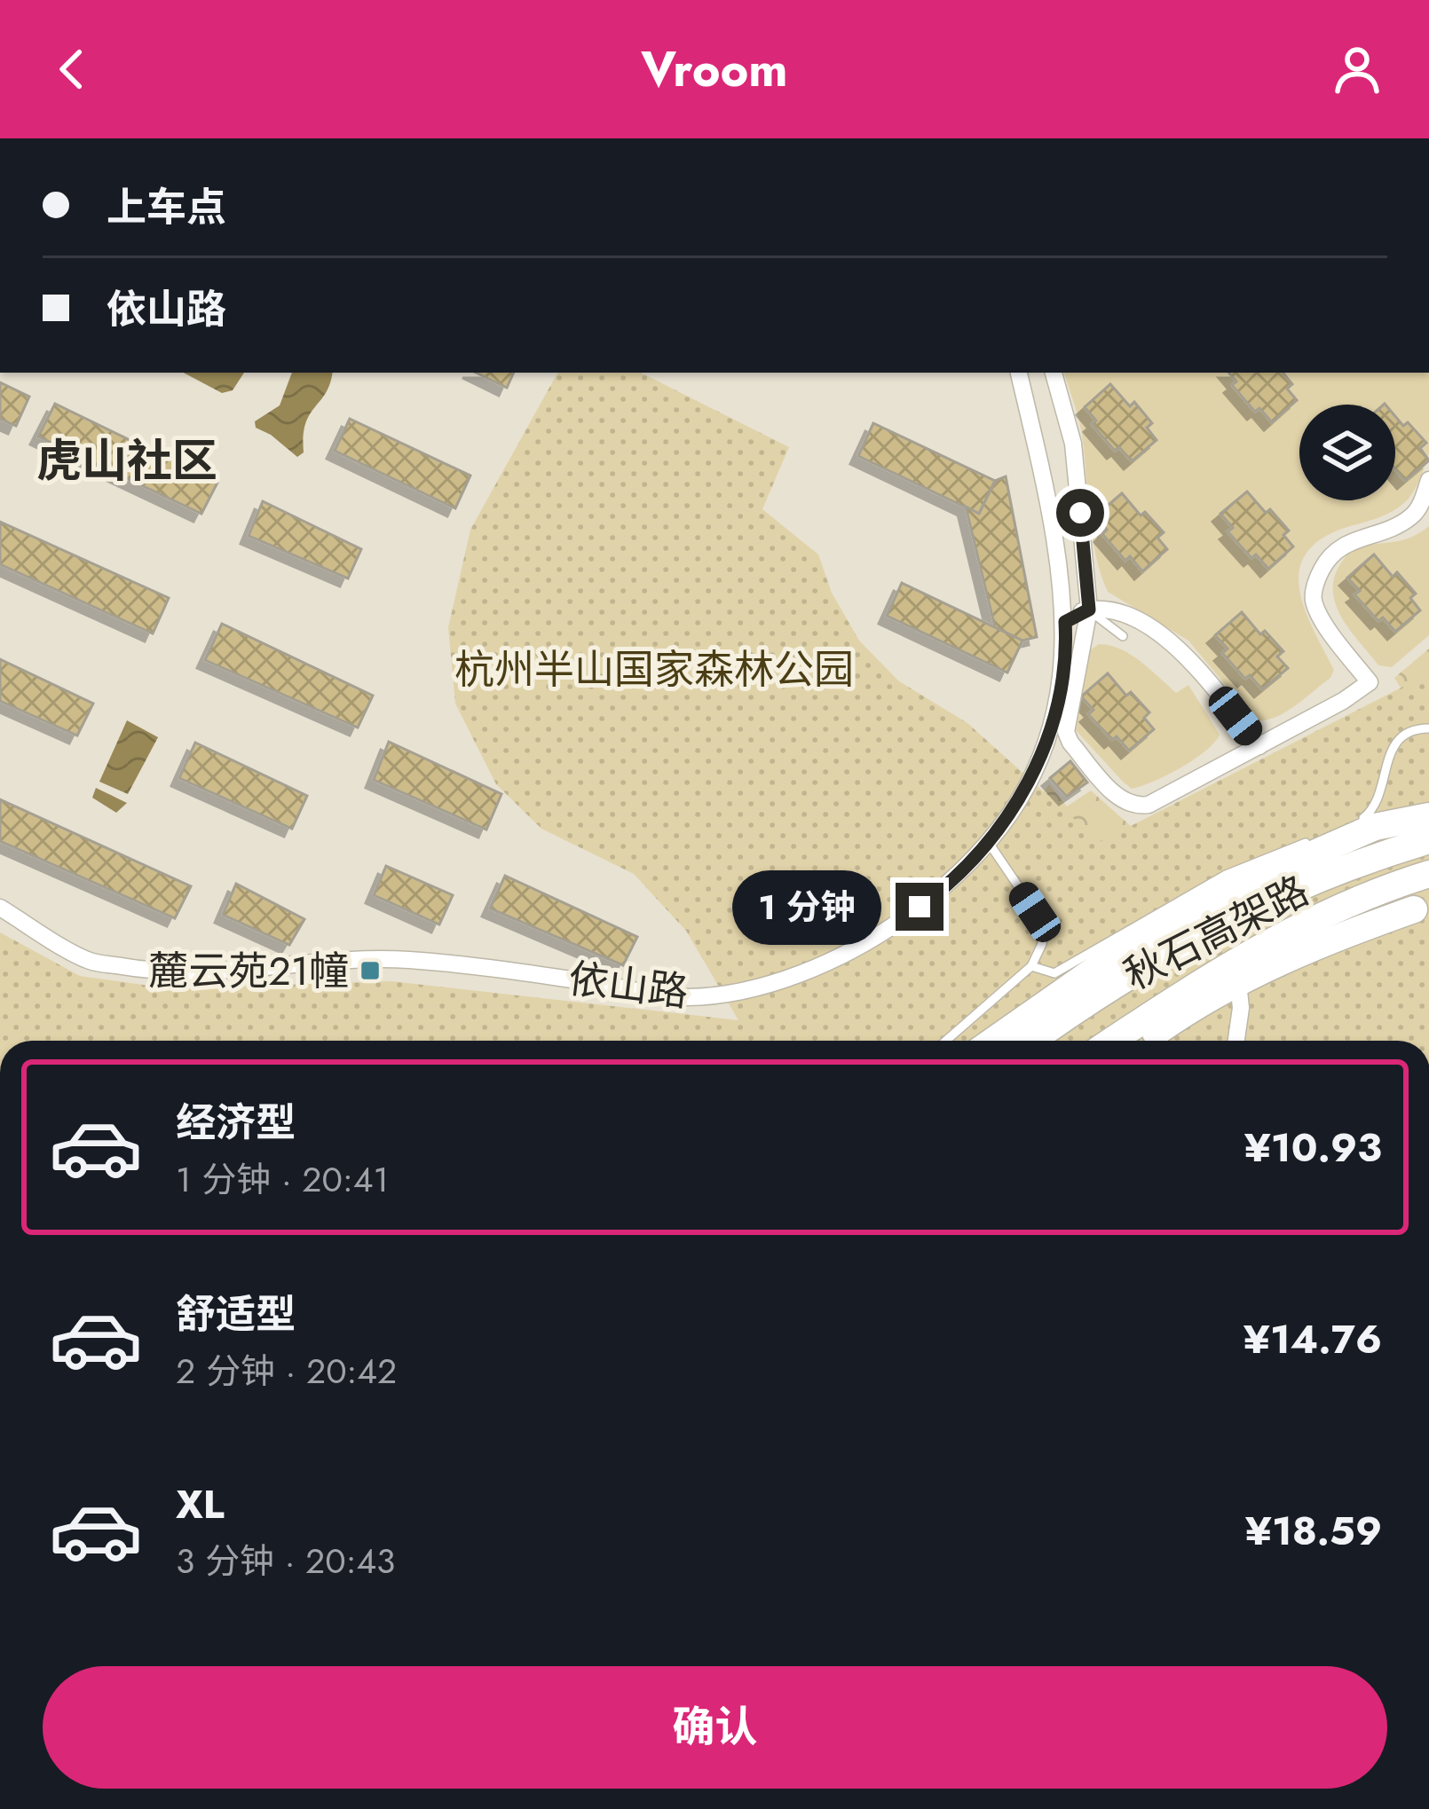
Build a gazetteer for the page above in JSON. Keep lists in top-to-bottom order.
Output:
{
  "streets": {
    "main road": ["秋石高架路"],
    "street": ["依山路"]
  },
  "districts": ["虎山社区"],
  "parks": ["杭州半山国家森林公园"],
  "places": {
    "transit": ["麓云苑21幢"]
  },
  "page": {
    "header": "Vroom",
    "banner": ["上车点", "依山路"],
    "bubble": "1 分钟",
    "list": [
      {
        "name": "经济型",
        "note": "1 分钟 · 20:41",
        "value": "¥10.93"
      },
      {
        "name": "舒适型",
        "note": "2 分钟 · 20:42",
        "value": "¥14.76"
      },
      {
        "name": "XL",
        "note": "3 分钟 · 20:43",
        "value": "¥18.59"
      }
    ],
    "buttons": "确认"
  }
}
